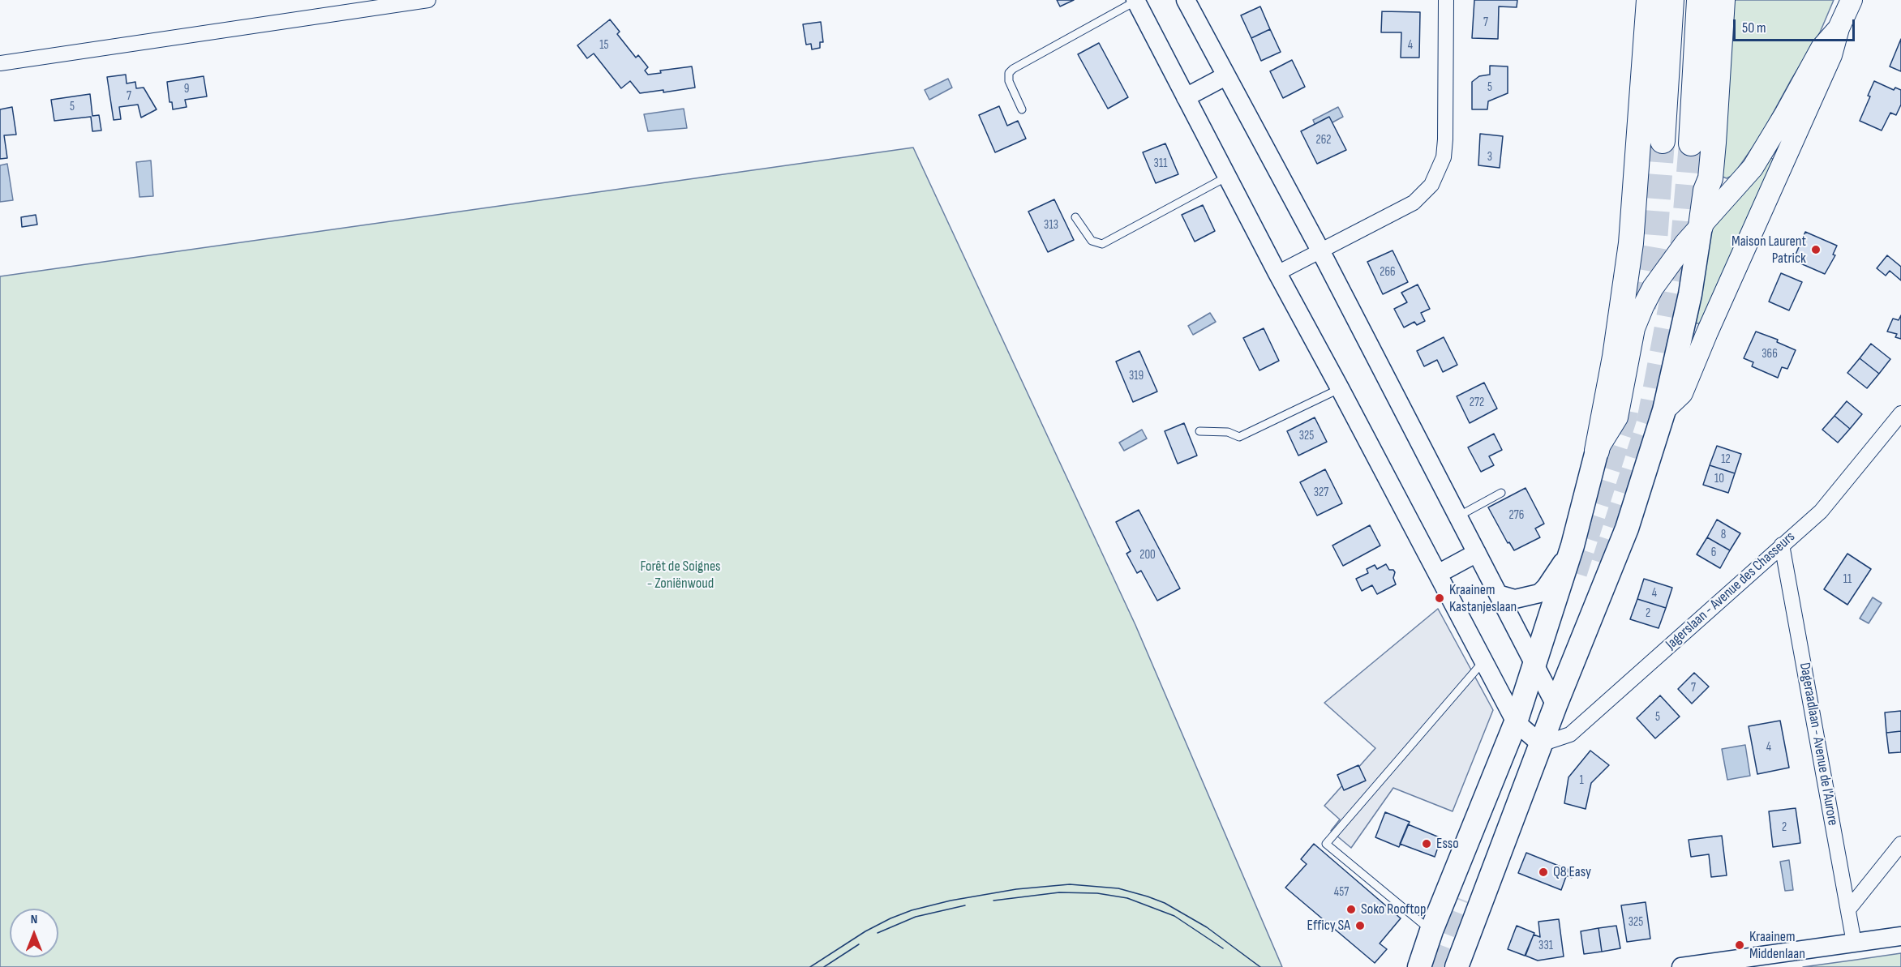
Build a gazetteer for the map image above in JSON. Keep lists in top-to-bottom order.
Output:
{
  "streets": {
    "street": ["Jagerslaan - Avenue des Chasseurs", "Dageraadlaan - Avenue de l'Aurore"]
  },
  "crossings": [
    ["Jagerslaan - Avenue des Chasseurs", "Dageraadlaan - Avenue de l'Aurore"]
  ],
  "parks": ["Forêt de Soignes - Zoniënwoud"],
  "places": [
    "Maison Laurent Patrick",
    "Kraainem Kastanjeslaan",
    "Esso",
    "Q8 Easy",
    "Soko Rooftop",
    "Efficy SA",
    "Kraainem Middenlaan"
  ],
  "house_numbers": [
    "7",
    "15",
    "4",
    "5",
    "9",
    "7",
    "5",
    "262",
    "3",
    "311",
    "313",
    "266",
    "366",
    "319",
    "272",
    "325",
    "12",
    "10",
    "327",
    "276",
    "8",
    "6",
    "200",
    "11",
    "4",
    "2",
    "7",
    "5",
    "4",
    "1",
    "2",
    "457",
    "325",
    "331"
  ],
  "scale_bar": "50 m",
  "north": "top"
}
